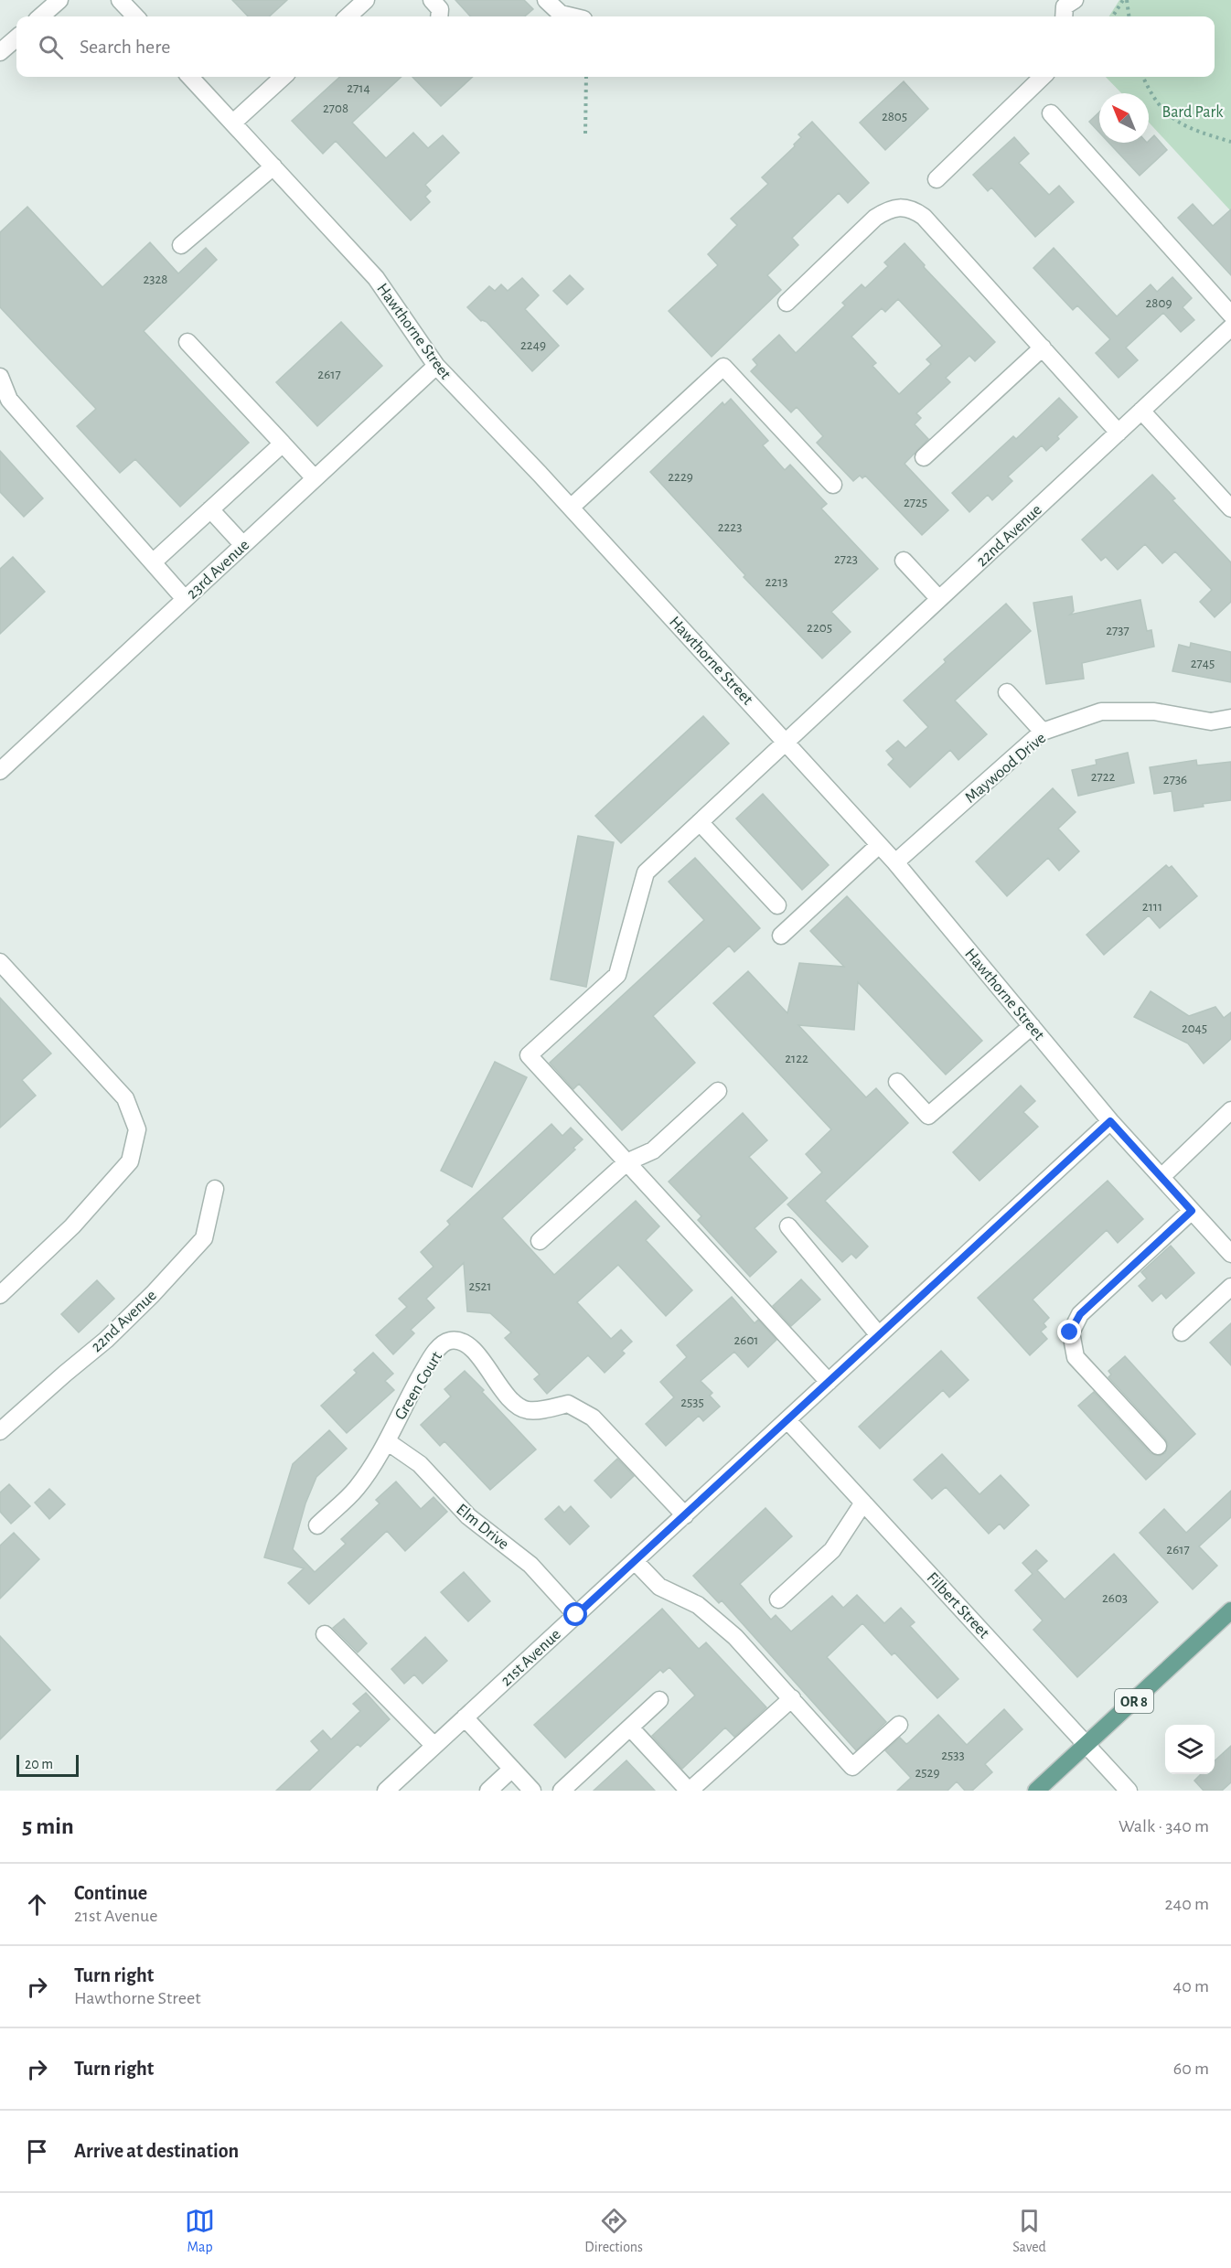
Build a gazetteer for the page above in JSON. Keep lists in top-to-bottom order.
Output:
{
  "streets": {
    "main road": ["OR 8"],
    "street": [
      "Hawthorne Street",
      "22nd Avenue",
      "23rd Avenue",
      "Maywood Drive",
      "Green Court",
      "Elm Drive",
      "Filbert Street",
      "21st Avenue"
    ]
  },
  "crossings": [
    ["Hawthorne Street", "22nd Avenue"],
    ["Hawthorne Street", "23rd Avenue"],
    ["Hawthorne Street", "Maywood Drive"],
    ["Hawthorne Street", "21st Avenue"],
    ["Green Court", "Elm Drive"],
    ["Green Court", "21st Avenue"],
    ["Elm Drive", "21st Avenue"],
    ["Filbert Street", "21st Avenue"],
    ["Filbert Street", "OR 8"]
  ],
  "parks": ["Bard Park"],
  "house_numbers": [
    "2714",
    "2708",
    "2805",
    "2328",
    "2809",
    "2249",
    "2617",
    "2229",
    "2725",
    "2223",
    "2723",
    "2213",
    "2205",
    "2737",
    "2745",
    "2722",
    "2736",
    "2111",
    "2045",
    "2122",
    "2521",
    "2601",
    "2535",
    "2617",
    "2603",
    "2533",
    "2529"
  ],
  "scale_bar": "20 m",
  "north": "top left",
  "page": {
    "search": "Search here",
    "scale": "20 m",
    "heading": ["5 min", "Walk · 340 m"],
    "list": [
      ["Continue", "21st Avenue", "240 m"],
      ["Turn right", "Hawthorne Street", "40 m"],
      ["Turn right", "60 m"],
      "Arrive at destination"
    ],
    "nav": ["Map", "Directions", "Saved"]
  }
}
